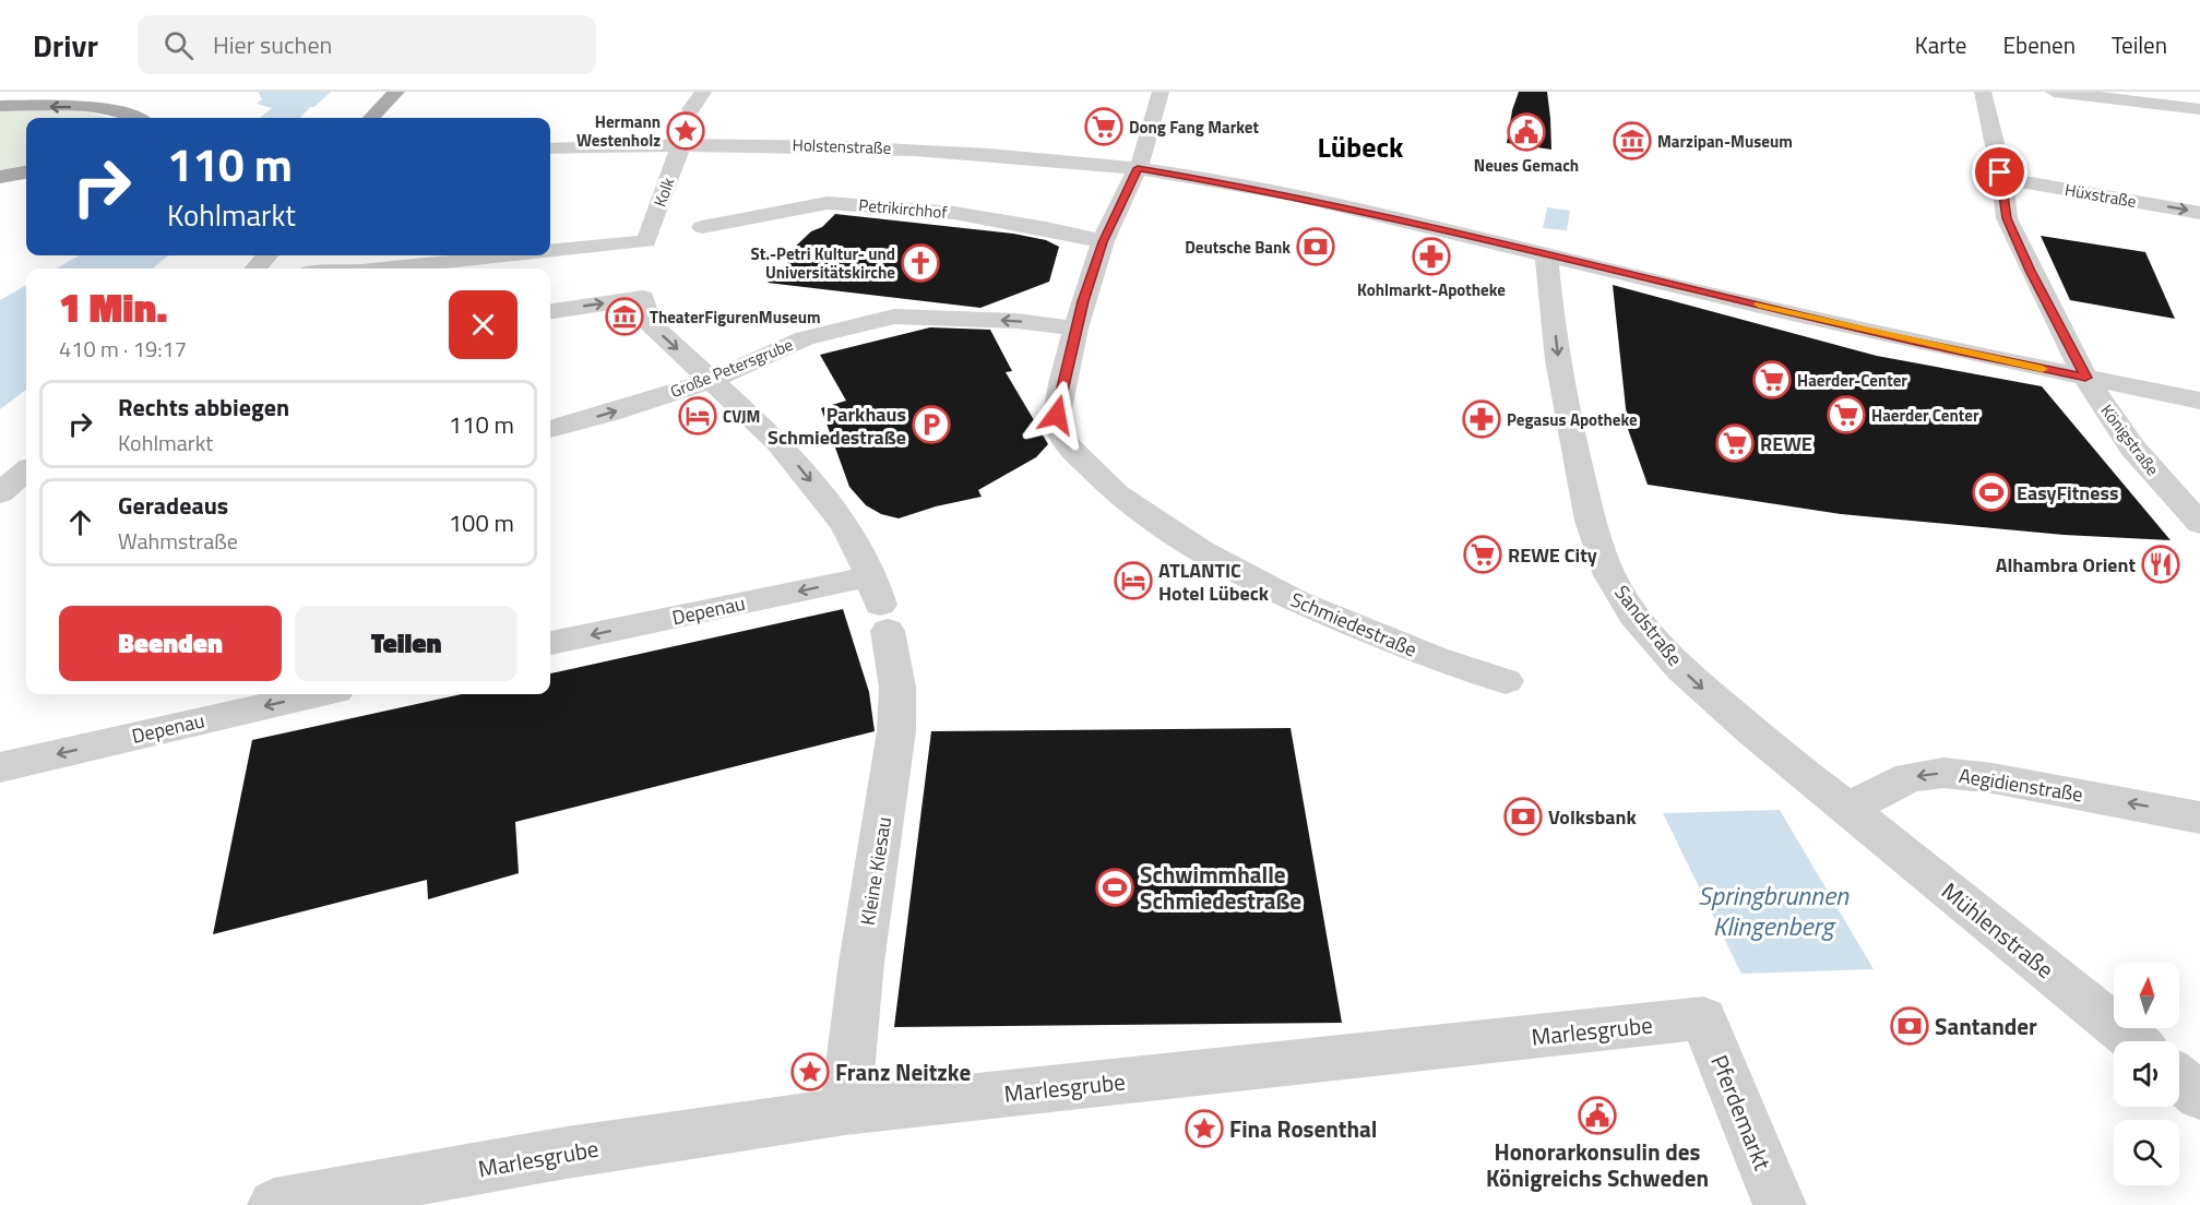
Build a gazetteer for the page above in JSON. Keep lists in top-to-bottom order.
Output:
{
  "streets": {
    "street": [
      "Holstenstraße",
      "Kolk",
      "Hüxstraße",
      "Petrikirchhof",
      "Große Petersgrube",
      "Königstraße",
      "Depenau",
      "Schmiedestraße",
      "Sandstraße",
      "Aegidienstraße",
      "Kleine Kiesau",
      "Mühlenstraße",
      "Marlesgrube",
      "Pferdemarkt"
    ]
  },
  "crossings": [
    ["Holstenstraße", "Kolk"],
    ["Holstenstraße", "Königstraße"],
    ["Holstenstraße", "Schmiedestraße"],
    ["Holstenstraße", "Sandstraße"],
    ["Hüxstraße", "Königstraße"],
    ["Petrikirchhof", "Schmiedestraße"],
    ["Große Petersgrube", "Schmiedestraße"],
    ["Große Petersgrube", "Kleine Kiesau"],
    ["Depenau", "Kleine Kiesau"],
    ["Sandstraße", "Aegidienstraße"],
    ["Sandstraße", "Mühlenstraße"],
    ["Aegidienstraße", "Mühlenstraße"],
    ["Kleine Kiesau", "Marlesgrube"],
    ["Marlesgrube", "Pferdemarkt"]
  ],
  "one_way": [
    "Depenau",
    "Sandstraße",
    "Aegidienstraße",
    "Kleine Kiesau"
  ],
  "districts": ["Lübeck"],
  "water": ["Springbrunnen Klingenberg"],
  "places": {
    "supermarket": [
      "Dong Fang Market",
      "Haerder-Center",
      "Haerder Center",
      "REWE",
      "REWE City"
    ],
    "place": ["Hermann Westenholz", "Franz Neitzke", "Fina Rosenthal"],
    "public building": ["Neues Gemach", "Honorarkonsulin des Königreichs Schweden"],
    "museum": ["Marzipan-Museum", "TheaterFigurenMuseum"],
    "bank": ["Deutsche Bank", "Volksbank", "Santander"],
    "pharmacy": ["Kohlmarkt-Apotheke", "Pegasus Apotheke"],
    "church": ["St.-Petri Kultur- und Universitätskirche"],
    "hotel": ["CVJM", "ATLANTIC Hotel Lübeck"],
    "parking": ["Parkhaus Schmiedestraße"],
    "sports": ["EasyFitness", "Schwimmhalle Schmiedestraße"],
    "restaurant": ["Alhambra Orient"]
  },
  "north": "top",
  "page": {
    "header": "Drivr",
    "search": "Hier suchen",
    "nav": ["Karte", "Ebenen", "Teilen"],
    "turn": ["110 m", "Kohlmarkt"],
    "heading": ["1 Min.", "410 m · 19:17"],
    "list": [
      {
        "name": "Rechts abbiegen",
        "note": "Kohlmarkt",
        "value": "110 m"
      },
      {
        "name": "Geradeaus",
        "note": "Wahmstraße",
        "value": "100 m"
      }
    ],
    "buttons": ["Beenden", "Teilen"]
  }
}
